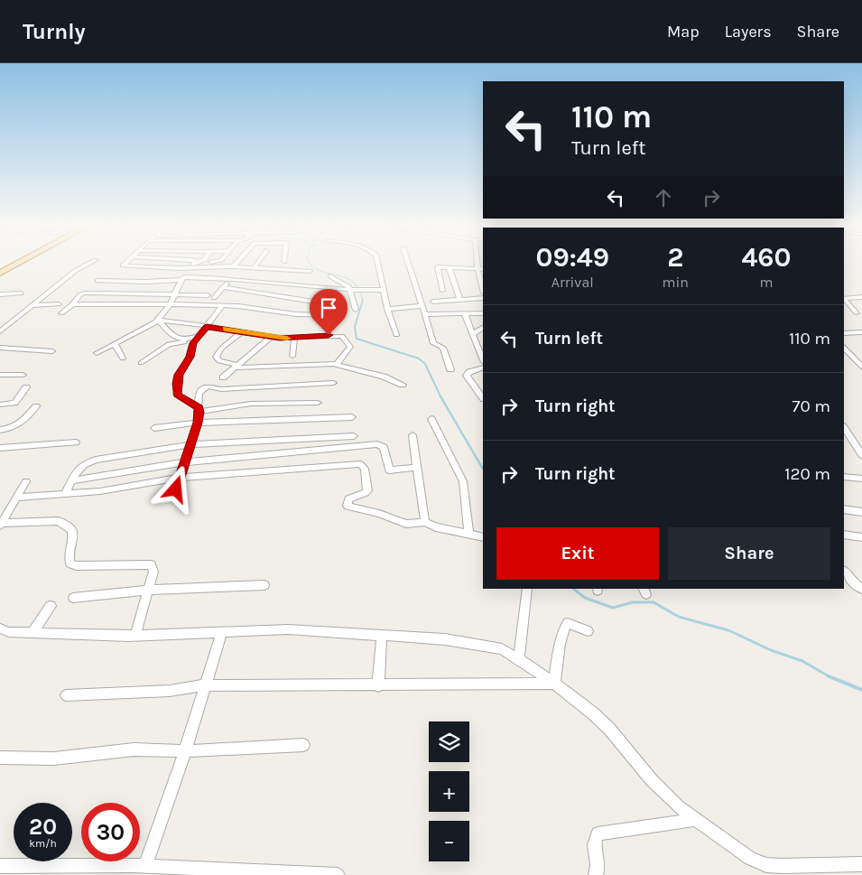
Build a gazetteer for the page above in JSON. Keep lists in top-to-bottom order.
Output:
{
  "page": {
    "header": "Turnly",
    "nav": ["Map", "Layers", "Share"],
    "turn": ["110 m", "Turn left"],
    "eta": [
      "09:49",
      "Arrival",
      "2",
      "min",
      "460",
      "m"
    ],
    "list": [
      {
        "name": "Turn left",
        "value": "110 m"
      },
      {
        "name": "Turn right",
        "value": "70 m"
      },
      {
        "name": "Turn right",
        "value": "120 m"
      }
    ],
    "buttons": ["Exit", "Share"],
    "map_buttons": ["+", "−"],
    "speed": "20 km/h",
    "limit": "30"
  }
}
